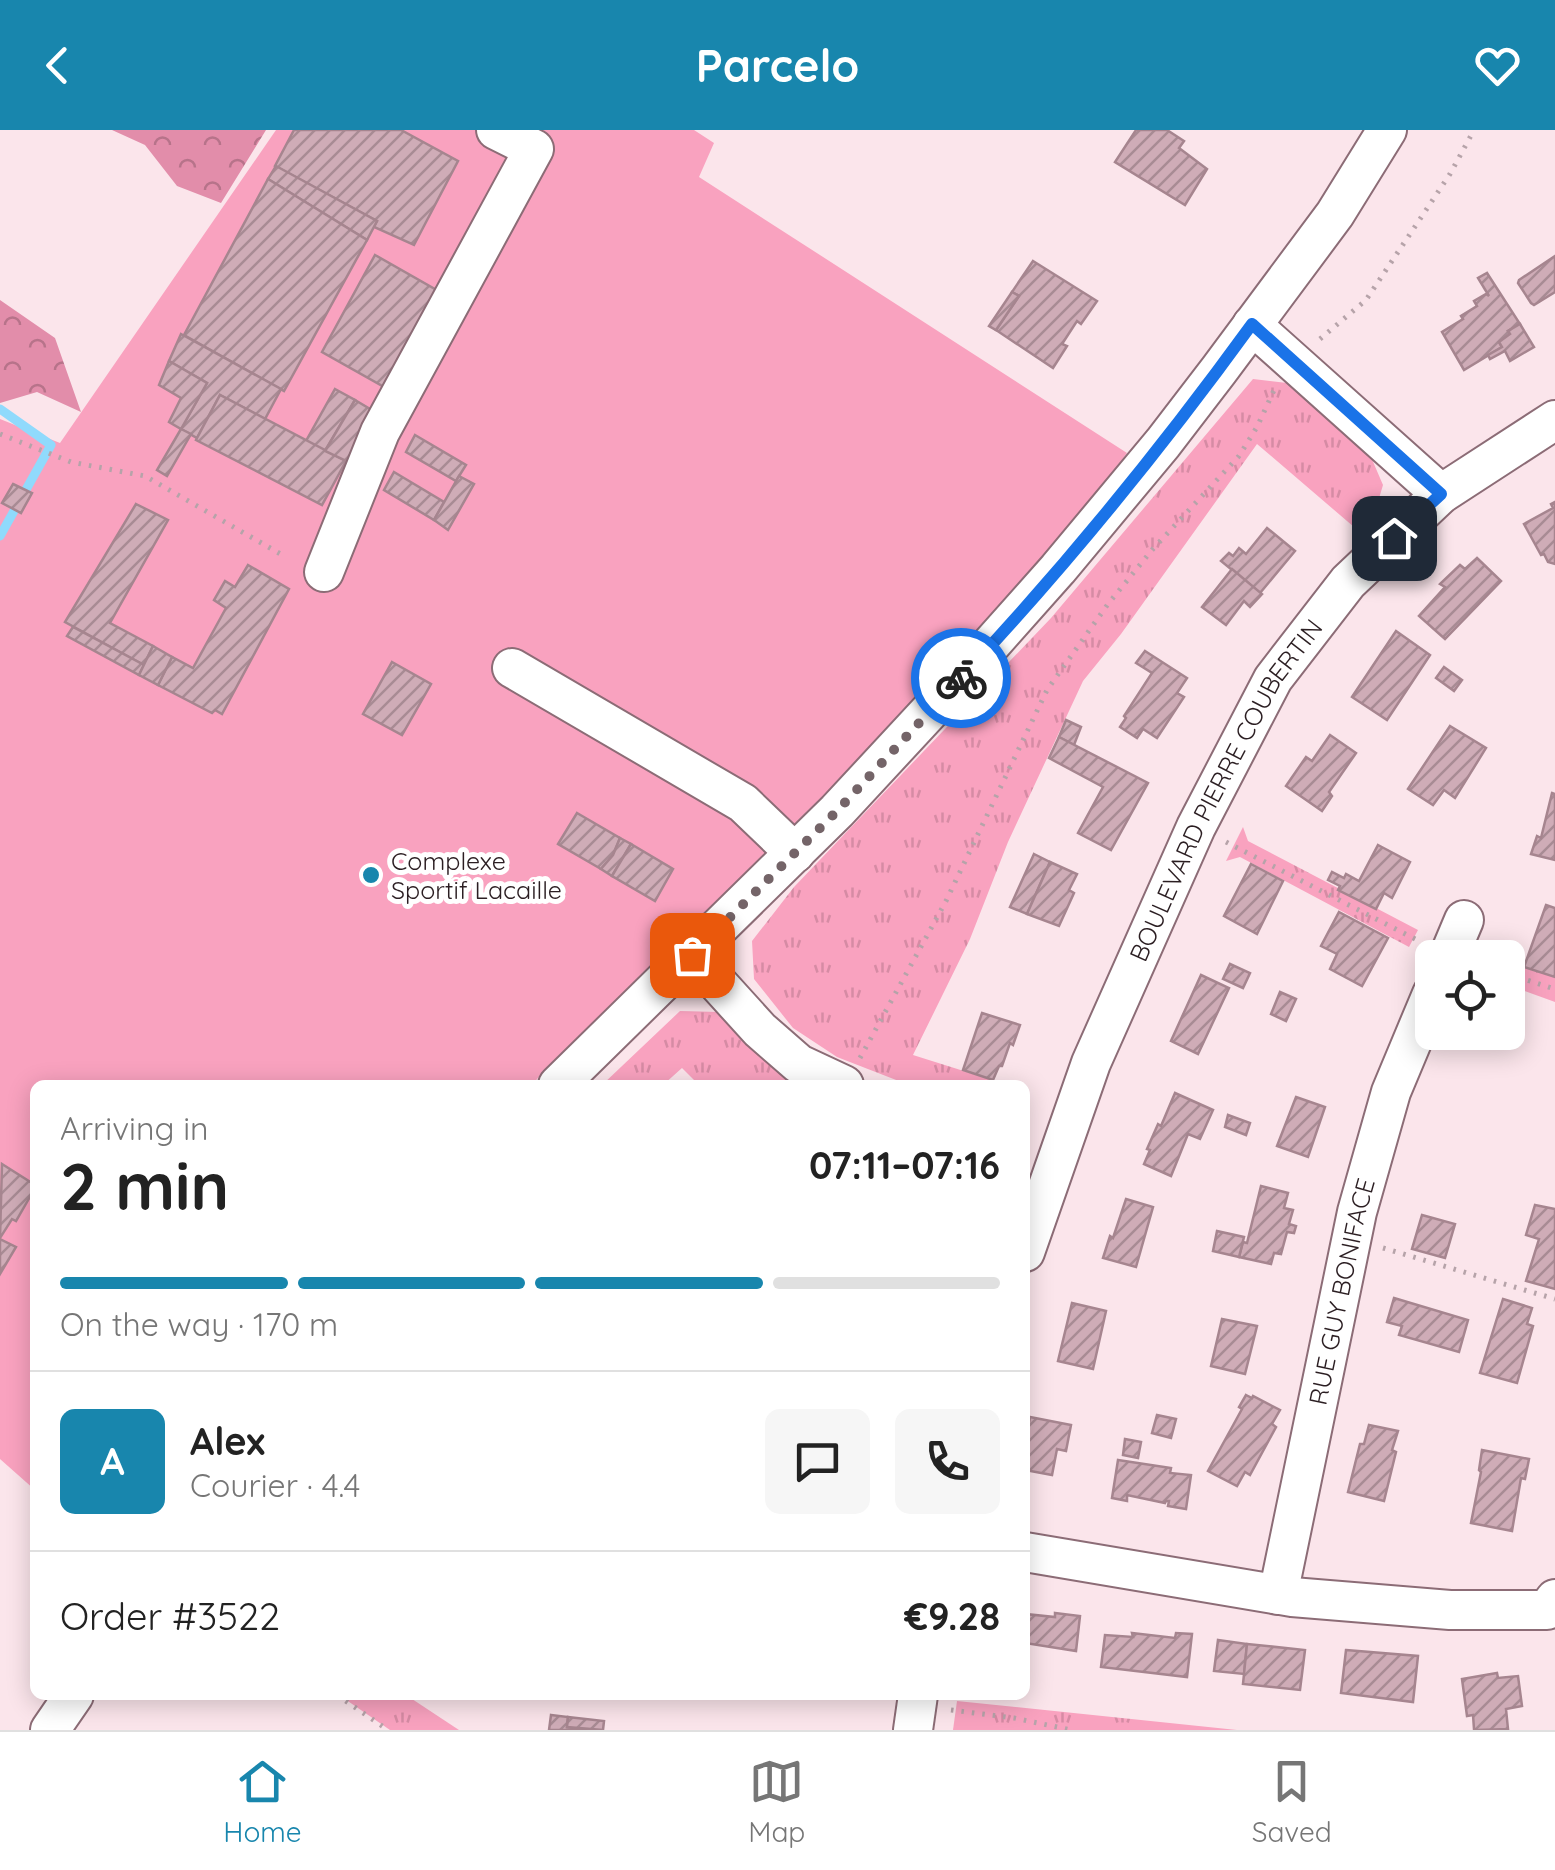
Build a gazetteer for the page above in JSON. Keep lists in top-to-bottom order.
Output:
{
  "streets": {
    "street": ["BOULEVARD PIERRE COUBERTIN", "RUE GUY BONIFACE"]
  },
  "places": ["Complexe Sportif Lacaille"],
  "page": {
    "header": "Parcelo",
    "heading": ["2 min", "Arriving in", "07:11–07:16"],
    "panel": [
      "Alex",
      "Courier · 4.4",
      "Order #3522",
      "€9.28"
    ],
    "bar": "On the way · 170 m",
    "round": "A",
    "tabs": ["Home", "Map", "Saved"]
  }
}
